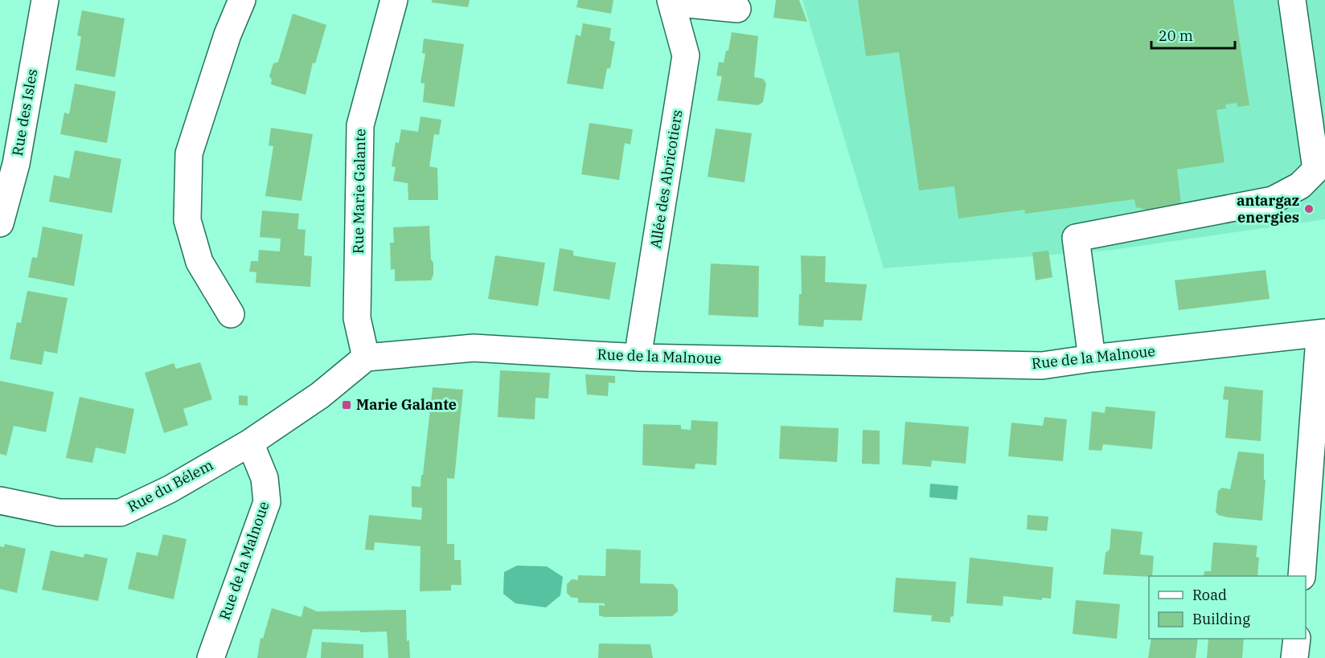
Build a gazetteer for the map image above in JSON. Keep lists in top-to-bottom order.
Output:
{
  "streets": {
    "street": [
      "Rue des Isles",
      "Allée des Abricotiers",
      "Rue Marie Galante",
      "Rue de la Malnoue",
      "Rue du Bélem"
    ]
  },
  "crossings": [
    ["Allée des Abricotiers", "Rue de la Malnoue"],
    ["Rue Marie Galante", "Rue de la Malnoue"],
    ["Rue de la Malnoue", "Rue du Bélem"]
  ],
  "places": {
    "other": ["antargaz energies"],
    "transit": ["Marie Galante"]
  },
  "legend": ["Road", "Building"],
  "scale_bar": "20 m"
}
